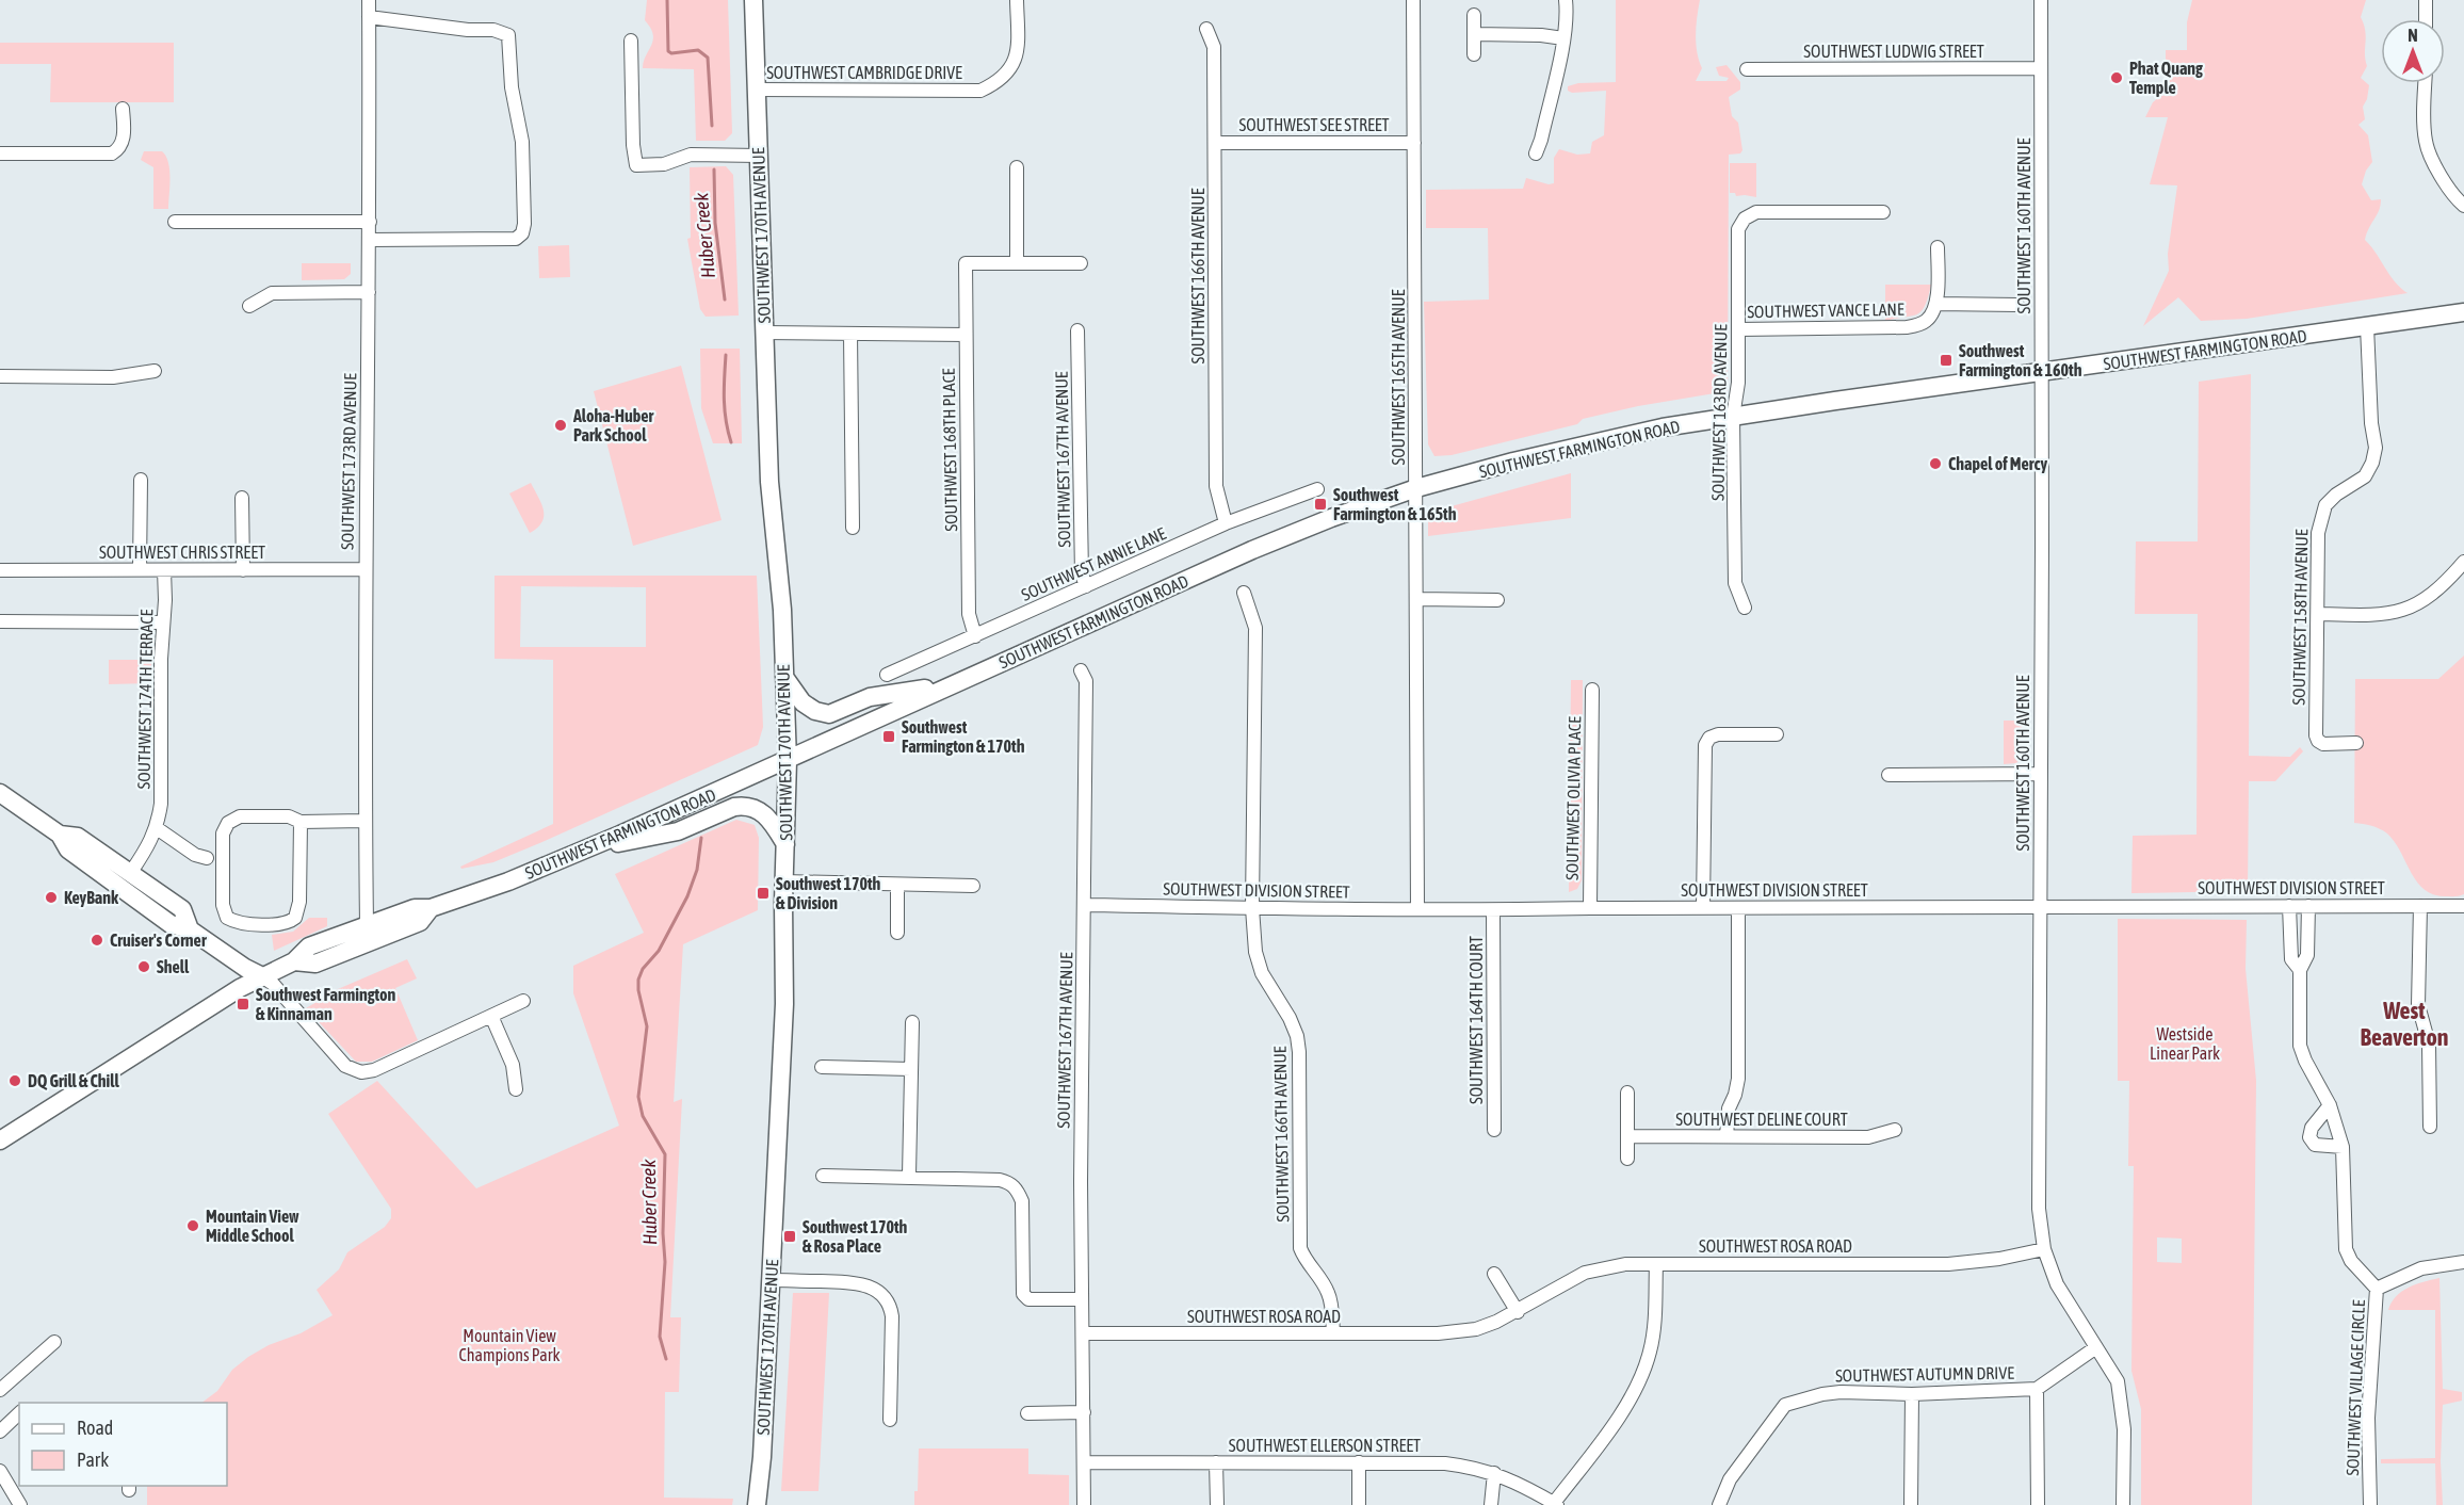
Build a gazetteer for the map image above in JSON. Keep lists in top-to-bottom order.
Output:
{
  "streets": {
    "main road": ["SOUTHWEST 170TH AVENUE", "SOUTHWEST FARMINGTON ROAD"],
    "street": [
      "SOUTHWEST LUDWIG STREET",
      "SOUTHWEST CAMBRIDGE DRIVE",
      "SOUTHWEST SEE STREET",
      "SOUTHWEST 160TH AVENUE",
      "SOUTHWEST 166TH AVENUE",
      "SOUTHWEST VANCE LANE",
      "SOUTHWEST 165TH AVENUE",
      "SOUTHWEST 163RD AVENUE",
      "SOUTHWEST 168TH PLACE",
      "SOUTHWEST 167TH AVENUE",
      "SOUTHWEST 173RD AVENUE",
      "SOUTHWEST CHRIS STREET",
      "SOUTHWEST ANNIE LANE",
      "SOUTHWEST 158TH AVENUE",
      "SOUTHWEST 174TH TERRACE",
      "SOUTHWEST OLIVIA PLACE",
      "SOUTHWEST DIVISION STREET",
      "SOUTHWEST 164TH COURT",
      "SOUTHWEST DELINE COURT",
      "SOUTHWEST ROSA ROAD",
      "SOUTHWEST AUTUMN DRIVE",
      "SOUTHWEST VILLAGE CIRCLE",
      "SOUTHWEST ELLERSON STREET"
    ]
  },
  "crossings": [
    ["SOUTHWEST LUDWIG STREET", "SOUTHWEST 160TH AVENUE"],
    ["SOUTHWEST CAMBRIDGE DRIVE", "SOUTHWEST 170TH AVENUE"],
    ["SOUTHWEST SEE STREET", "SOUTHWEST 166TH AVENUE"],
    ["SOUTHWEST SEE STREET", "SOUTHWEST 165TH AVENUE"],
    ["SOUTHWEST 160TH AVENUE", "SOUTHWEST FARMINGTON ROAD"],
    ["SOUTHWEST 160TH AVENUE", "SOUTHWEST DIVISION STREET"],
    ["SOUTHWEST 160TH AVENUE", "SOUTHWEST ROSA ROAD"],
    ["SOUTHWEST 160TH AVENUE", "SOUTHWEST AUTUMN DRIVE"],
    ["SOUTHWEST 170TH AVENUE", "SOUTHWEST FARMINGTON ROAD"],
    ["SOUTHWEST 166TH AVENUE", "SOUTHWEST ANNIE LANE"],
    ["SOUTHWEST 166TH AVENUE", "SOUTHWEST DIVISION STREET"],
    ["SOUTHWEST 166TH AVENUE", "SOUTHWEST ROSA ROAD"],
    ["SOUTHWEST VANCE LANE", "SOUTHWEST 163RD AVENUE"],
    ["SOUTHWEST FARMINGTON ROAD", "SOUTHWEST 165TH AVENUE"],
    ["SOUTHWEST FARMINGTON ROAD", "SOUTHWEST 163RD AVENUE"],
    ["SOUTHWEST FARMINGTON ROAD", "SOUTHWEST 173RD AVENUE"],
    ["SOUTHWEST FARMINGTON ROAD", "SOUTHWEST 158TH AVENUE"],
    ["SOUTHWEST 165TH AVENUE", "SOUTHWEST DIVISION STREET"],
    ["SOUTHWEST 168TH PLACE", "SOUTHWEST ANNIE LANE"],
    ["SOUTHWEST 167TH AVENUE", "SOUTHWEST ANNIE LANE"],
    ["SOUTHWEST 167TH AVENUE", "SOUTHWEST DIVISION STREET"],
    ["SOUTHWEST 167TH AVENUE", "SOUTHWEST ROSA ROAD"],
    ["SOUTHWEST 167TH AVENUE", "SOUTHWEST ELLERSON STREET"],
    ["SOUTHWEST 173RD AVENUE", "SOUTHWEST CHRIS STREET"],
    ["SOUTHWEST CHRIS STREET", "SOUTHWEST 174TH TERRACE"],
    ["SOUTHWEST OLIVIA PLACE", "SOUTHWEST DIVISION STREET"],
    ["SOUTHWEST DIVISION STREET", "SOUTHWEST 164TH COURT"]
  ],
  "districts": ["West Beaverton"],
  "water": ["Huber Creek"],
  "parks": ["Westside Linear Park", "Mountain View Champions Park"],
  "places": {
    "other": [
      "Phat Quang Temple",
      "Aloha-Huber Park School",
      "Chapel of Mercy",
      "KeyBank",
      "Cruiser's Corner",
      "Shell",
      "DQ Grill & Chill",
      "Mountain View Middle School"
    ],
    "transit": [
      "Southwest Farmington & 160th",
      "Southwest Farmington & 165th",
      "Southwest Farmington & 170th",
      "Southwest 170th & Division",
      "Southwest Farmington & Kinnaman",
      "Southwest 170th & Rosa Place"
    ]
  },
  "legend": ["Road", "Park"],
  "north": "top"
}
